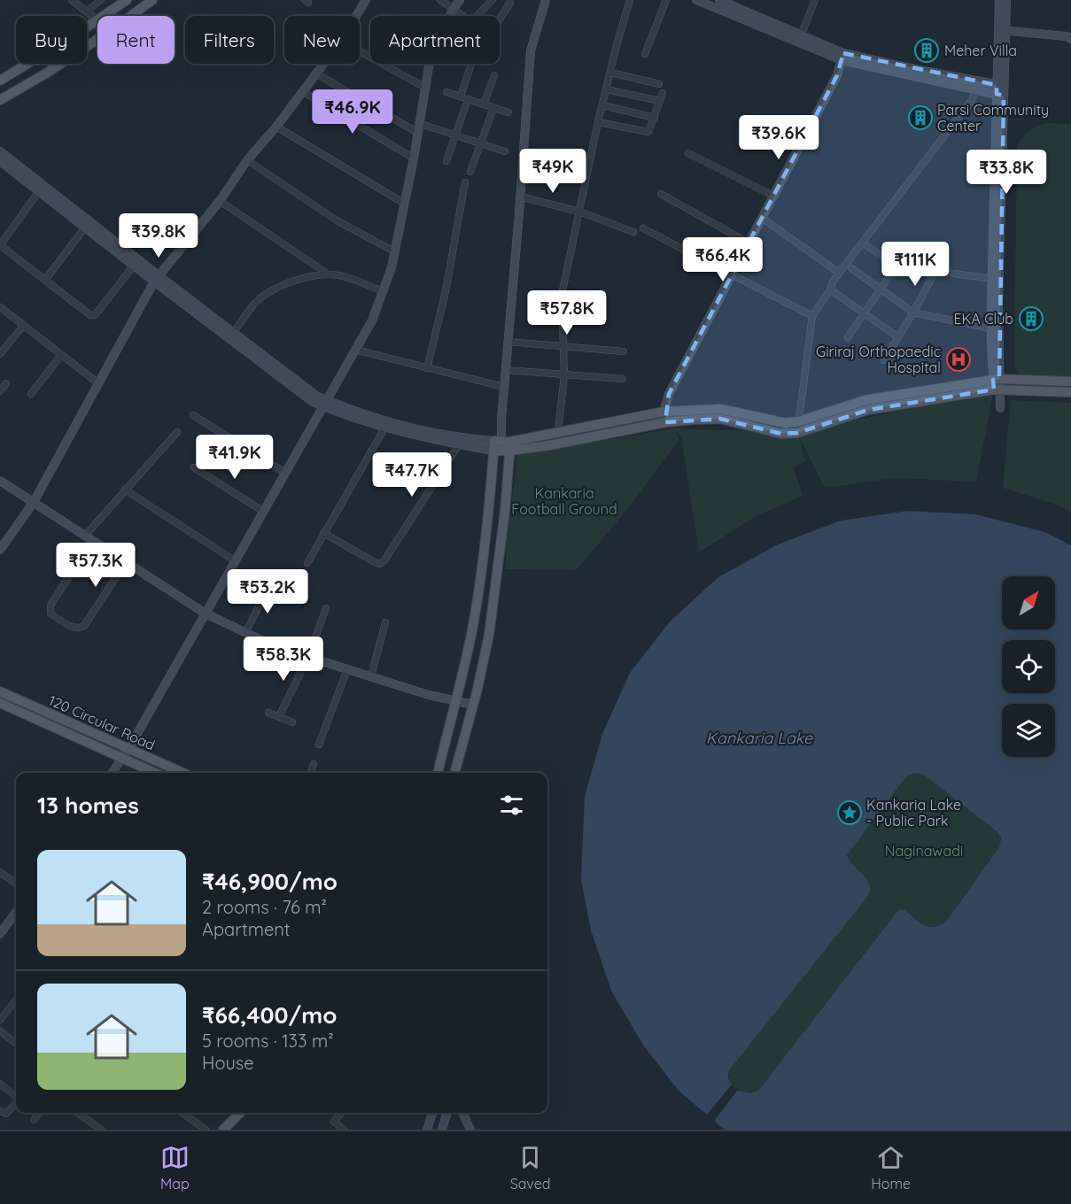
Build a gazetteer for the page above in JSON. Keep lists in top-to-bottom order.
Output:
{
  "streets": {
    "main road": ["120 Circular Road"]
  },
  "water": ["Kankaria Lake"],
  "parks": ["Kankaria Football Ground", "Naginawadi"],
  "places": {
    "building": ["Meher Villa", "Parsi Community Center", "EKA Club"],
    "hospital": ["Giriraj Orthopaedic Hospital"],
    "place": ["Kankaria Lake - Public Park"]
  },
  "north": "top right",
  "page": {
    "chip": [
      "Buy",
      "Rent",
      "Filters",
      "New",
      "Apartment"
    ],
    "price": [
      "₹46.9K",
      "₹39.6K",
      "₹49K",
      "₹33.8K",
      "₹39.8K",
      "₹66.4K",
      "₹111K",
      "₹57.8K",
      "₹41.9K",
      "₹47.7K",
      "₹57.3K",
      "₹53.2K",
      "₹58.3K"
    ],
    "heading": "13 homes",
    "list": [
      {
        "name": "₹46,900/mo",
        "note": "2 rooms · 76 m² · Apartment"
      },
      {
        "name": "₹66,400/mo",
        "note": "5 rooms · 133 m² · House"
      }
    ],
    "tabs": ["Map", "Saved", "Home"]
  }
}
